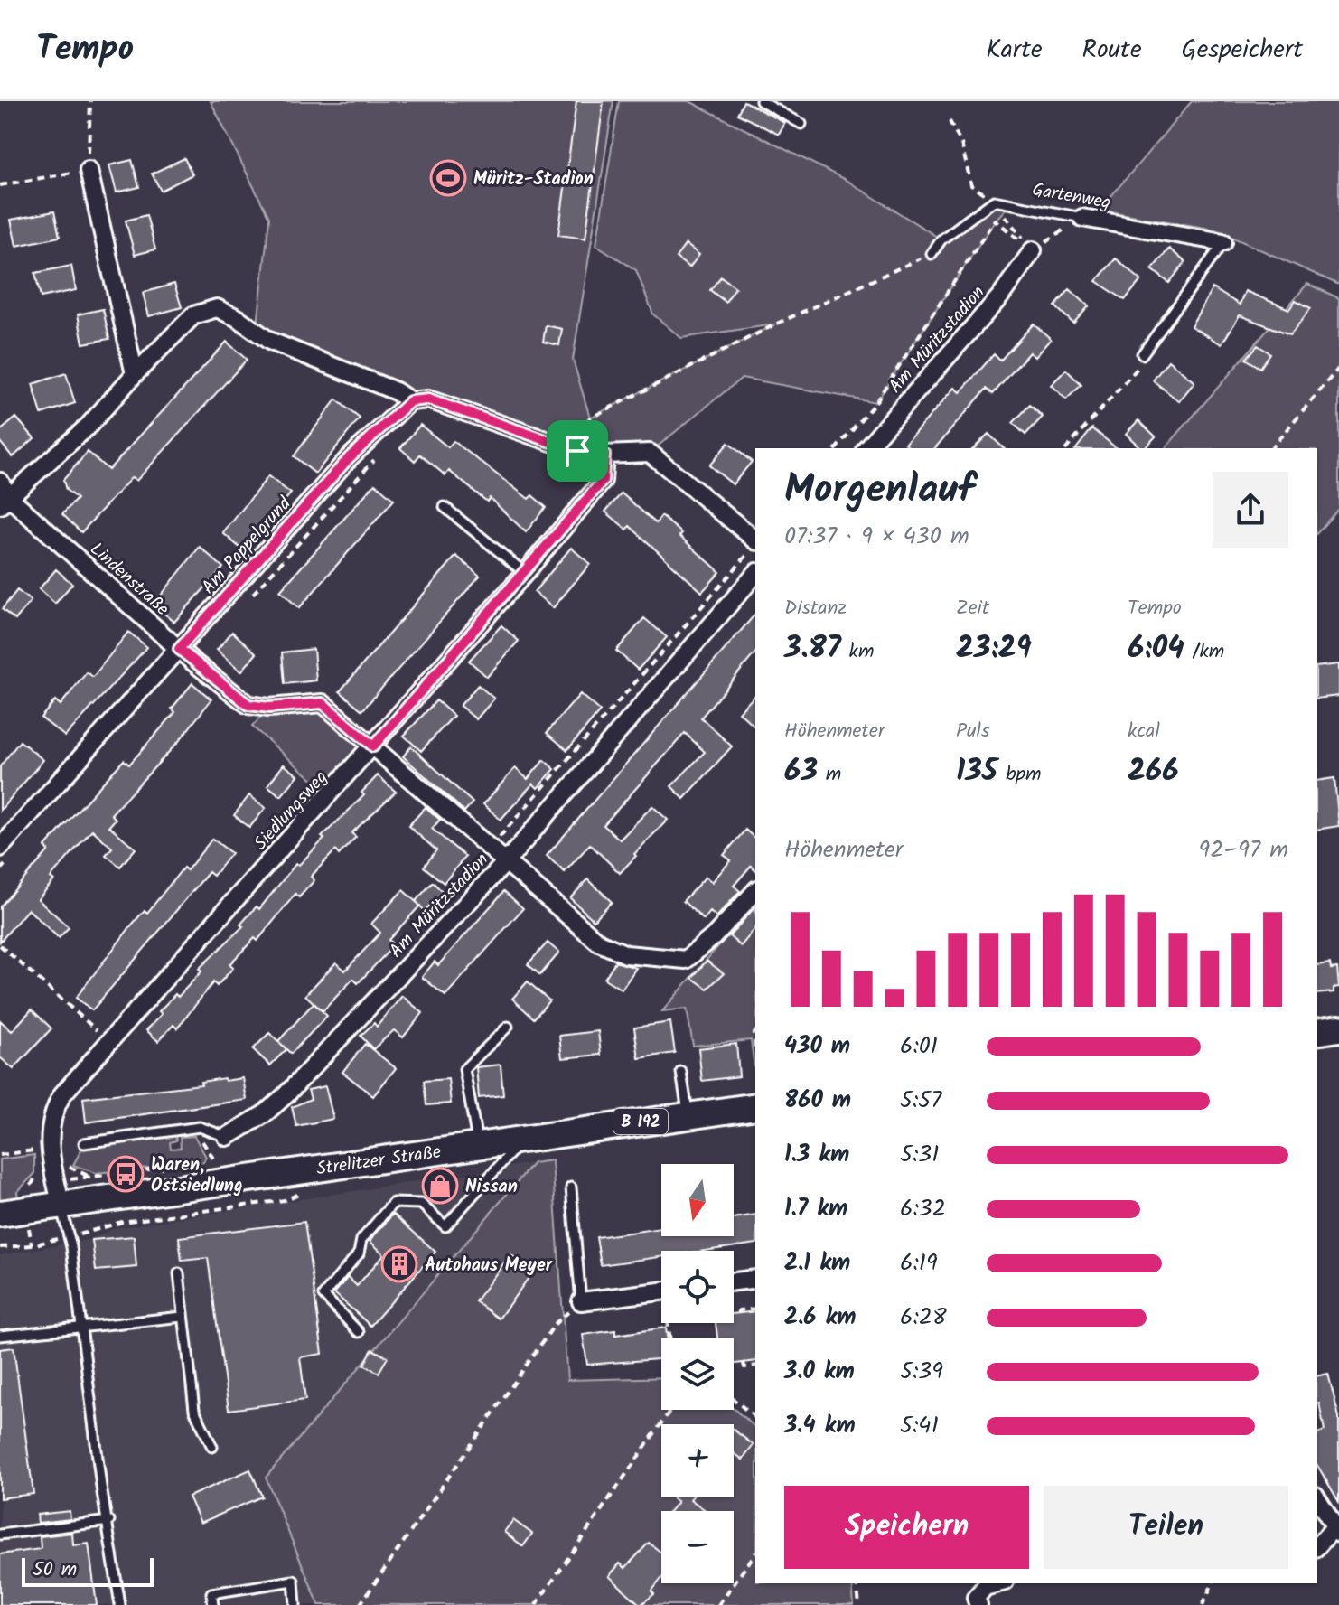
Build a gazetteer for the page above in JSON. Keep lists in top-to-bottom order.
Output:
{
  "streets": {
    "main road": ["B 192", "Strelitzer Straße"],
    "street": [
      "Gartenweg",
      "Am Müritzstadion",
      "Am Pappelgrund",
      "Lindenstraße",
      "Siedlungsweg"
    ]
  },
  "crossings": [
    ["Am Müritzstadion", "Lindenstraße"],
    ["Am Pappelgrund", "Lindenstraße"],
    ["Lindenstraße", "Siedlungsweg"],
    ["Siedlungsweg", "Strelitzer Straße"]
  ],
  "places": {
    "sports": ["Müritz-Stadion"],
    "bus stop": ["Waren, Ostsiedlung"],
    "shop": ["Nissan"],
    "building": ["Autohaus Meyer"]
  },
  "scale_bar": "50 m",
  "north": "bottom",
  "page": {
    "header": "Tempo",
    "nav": ["Karte", "Route", "Gespeichert"],
    "heading": ["Morgenlauf", "07:37 · 9 × 430 m"],
    "stats": [
      ["Distanz", "3.87 km"],
      ["Zeit", "23:29"],
      ["Tempo", "6:04 /km"],
      ["Höhenmeter", "63 m"],
      ["Puls", "135 bpm"],
      ["kcal", "266"]
    ],
    "chart": ["Höhenmeter", "92–97 m"],
    "list": [
      {
        "name": "430 m",
        "note": "6:01"
      },
      {
        "name": "860 m",
        "note": "5:57"
      },
      {
        "name": "1.3 km",
        "note": "5:31"
      },
      {
        "name": "1.7 km",
        "note": "6:32"
      },
      {
        "name": "2.1 km",
        "note": "6:19"
      },
      {
        "name": "2.6 km",
        "note": "6:28"
      },
      {
        "name": "3.0 km",
        "note": "5:39"
      },
      {
        "name": "3.4 km",
        "note": "5:41"
      }
    ],
    "map_buttons": ["+", "−"],
    "buttons": ["Speichern", "Teilen"],
    "scale": "50 m"
  }
}
